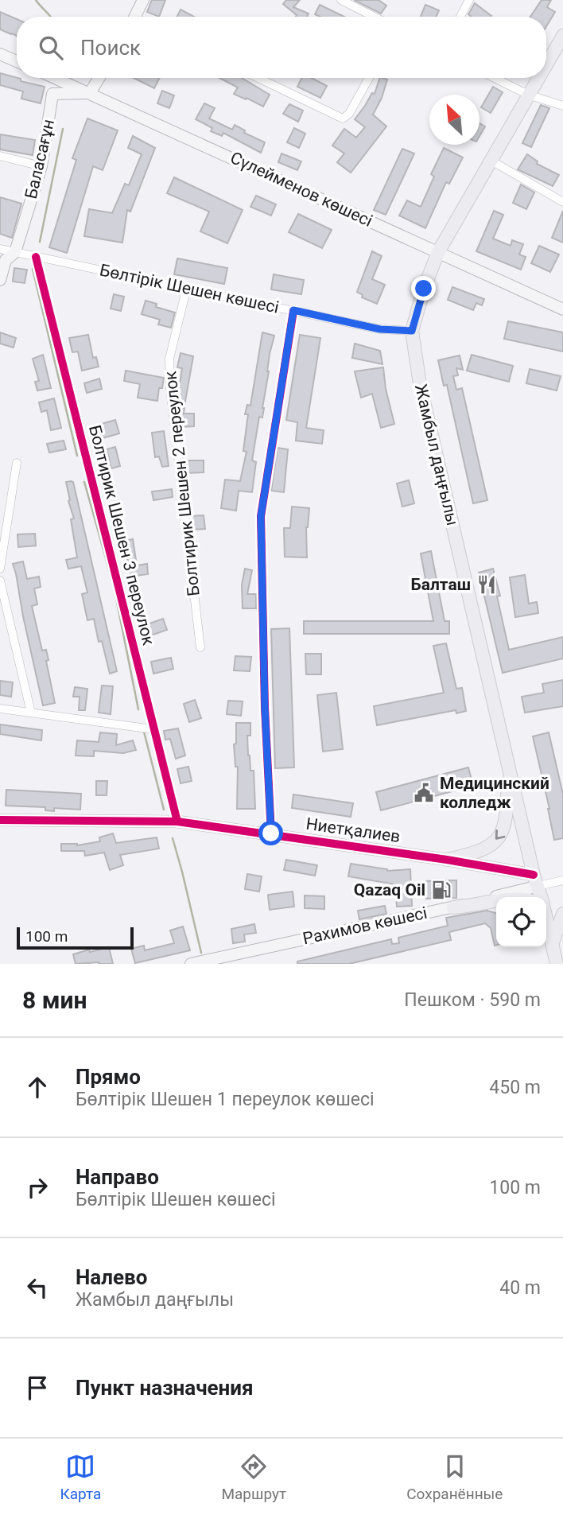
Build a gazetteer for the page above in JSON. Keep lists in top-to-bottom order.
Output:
{
  "streets": {
    "main road": ["Жамбыл даңғылы"],
    "street": [
      "Баласағұн",
      "Сүлейменов көшесі",
      "Бөлтірік Шешен көшесі",
      "Болтирик Шешен 2 переулок",
      "Болтирик Шешен 3 переулок",
      "Ниетқалиев",
      "Рахимов көшесі"
    ]
  },
  "crossings": [
    ["Баласағұн", "Сүлейменов көшесі"],
    ["Баласағұн", "Бөлтірік Шешен көшесі"],
    ["Сүлейменов көшесі", "Жамбыл даңғылы"],
    ["Бөлтірік Шешен көшесі", "Жамбыл даңғылы"],
    ["Бөлтірік Шешен көшесі", "Болтирик Шешен 2 переулок"],
    ["Бөлтірік Шешен көшесі", "Болтирик Шешен 3 переулок"],
    ["Жамбыл даңғылы", "Ниетқалиев"],
    ["Жамбыл даңғылы", "Рахимов көшесі"],
    ["Болтирик Шешен 3 переулок", "Ниетқалиев"],
    ["Ниетқалиев", "Рахимов көшесі"]
  ],
  "places": {
    "restaurant": ["Балташ"],
    "public building": ["Медицинский колледж"],
    "fuel station": ["Qazaq Oil"]
  },
  "scale_bar": "100 m",
  "north": "top left",
  "page": {
    "search": "Поиск",
    "scale": "100 m",
    "heading": ["8 мин", "Пешком · 590 m"],
    "list": [
      ["Прямо", "Бөлтірік Шешен 1 переулок көшесі", "450 m"],
      ["Направо", "Бөлтірік Шешен көшесі", "100 m"],
      ["Налево", "Жамбыл даңғылы", "40 m"],
      "Пункт назначения"
    ],
    "nav": ["Карта", "Маршрут", "Сохранённые"]
  }
}
